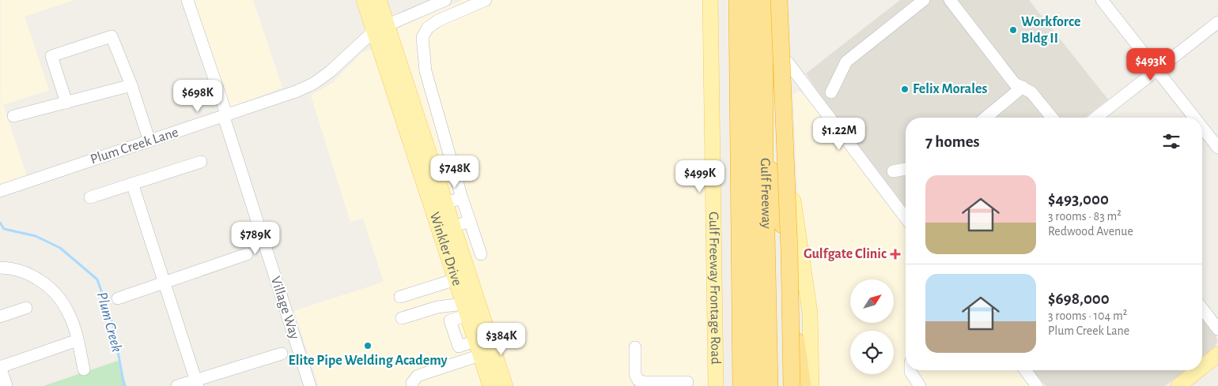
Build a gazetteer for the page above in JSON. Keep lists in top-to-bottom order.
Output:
{
  "streets": {
    "highway": ["Gulf Freeway"],
    "main road": ["Winkler Drive", "Gulf Freeway Frontage Road"],
    "street": ["Plum Creek Lane", "Village Way"]
  },
  "crossings": [
    ["Plum Creek Lane", "Winkler Drive"],
    ["Plum Creek Lane", "Village Way"]
  ],
  "water": ["Plum Creek"],
  "places": {
    "other": ["Workforce Bldg II", "Felix Morales", "Elite Pipe Welding Academy"],
    "health": ["Gulfgate Clinic"]
  },
  "north": "top right",
  "page": {
    "price": [
      "$493K",
      "$698K",
      "$1.22M",
      "$748K",
      "$499K",
      "$789K",
      "$384K"
    ],
    "heading": "7 homes",
    "list": [
      {
        "name": "$493,000",
        "note": "3 rooms · 83 m² · Redwood Avenue"
      },
      {
        "name": "$698,000",
        "note": "3 rooms · 104 m² · Plum Creek Lane"
      }
    ]
  }
}
